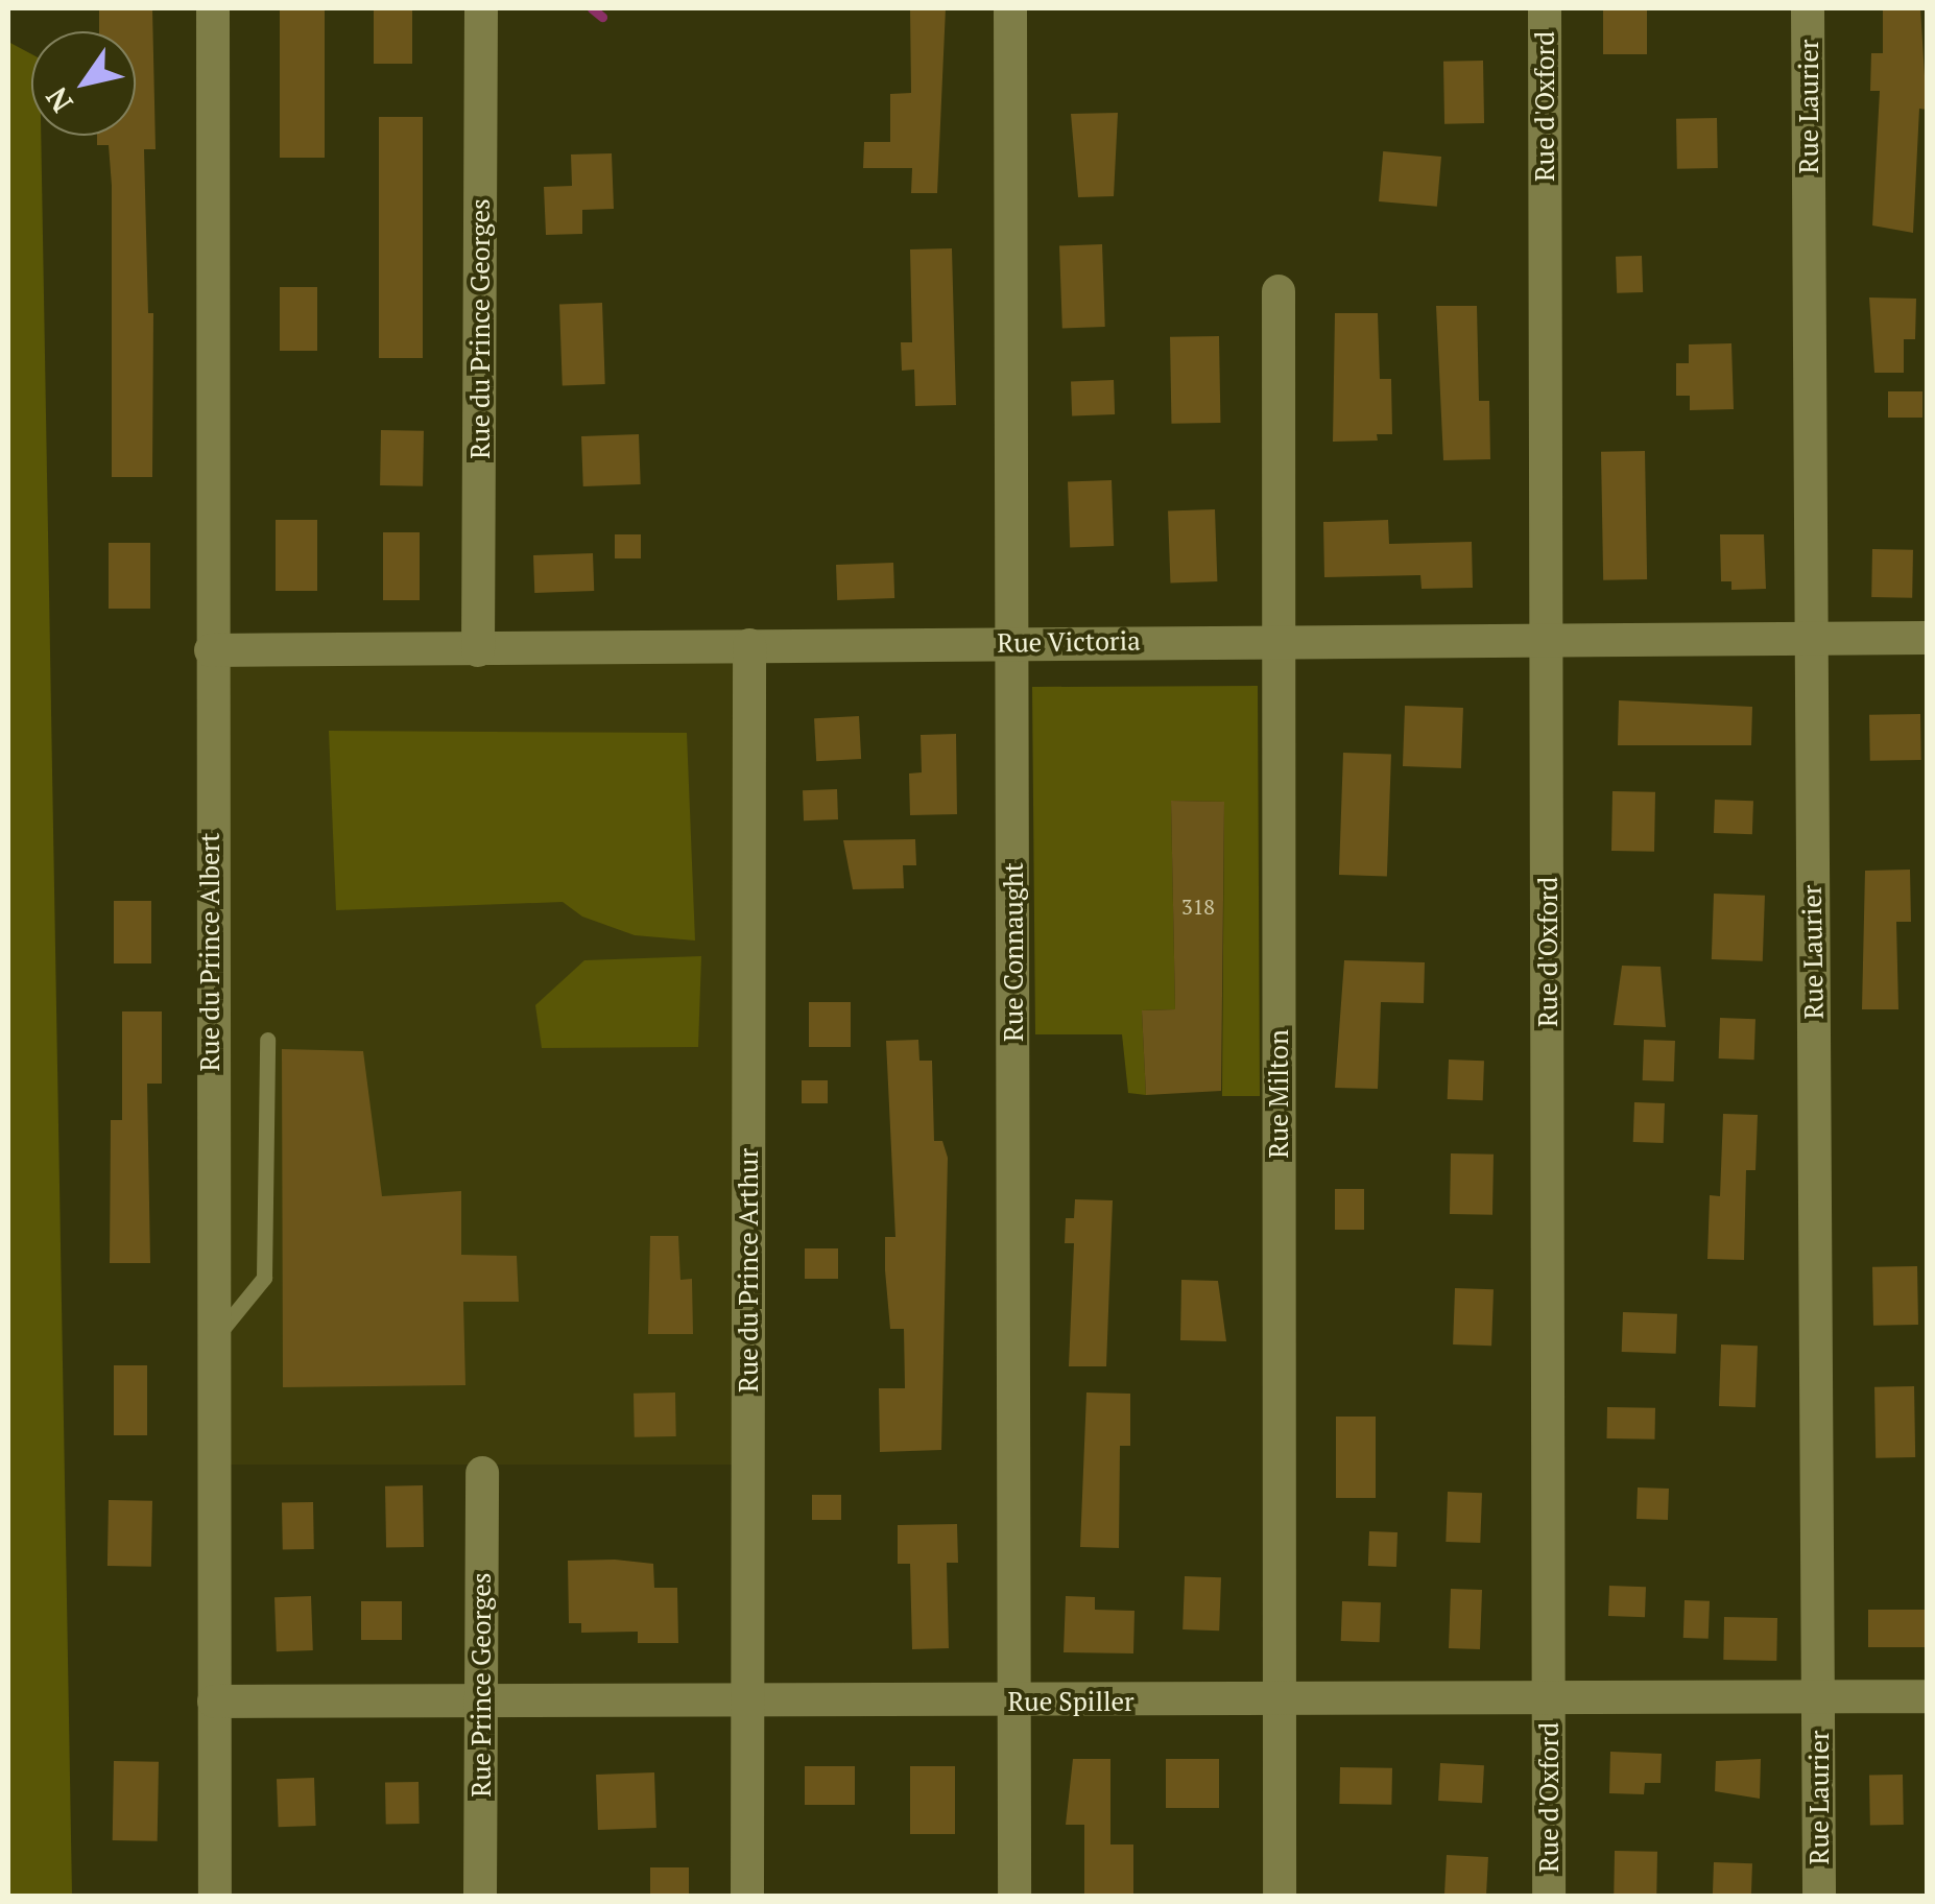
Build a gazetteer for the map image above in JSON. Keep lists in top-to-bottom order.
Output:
{
  "streets": {
    "street": [
      "Rue d'Oxford",
      "Rue Laurier",
      "Rue du Prince Georges",
      "Rue Victoria",
      "Rue du Prince Albert",
      "Rue Connaught",
      "Rue Milton",
      "Rue du Prince Arthur",
      "Rue Prince Georges",
      "Rue Spiller"
    ]
  },
  "crossings": [
    ["Rue d'Oxford", "Rue Victoria"],
    ["Rue d'Oxford", "Rue Spiller"],
    ["Rue Laurier", "Rue Victoria"],
    ["Rue Laurier", "Rue Spiller"],
    ["Rue du Prince Georges", "Rue Victoria"],
    ["Rue Victoria", "Rue du Prince Albert"],
    ["Rue Victoria", "Rue Connaught"],
    ["Rue Victoria", "Rue Milton"],
    ["Rue Victoria", "Rue du Prince Arthur"],
    ["Rue du Prince Albert", "Rue Spiller"],
    ["Rue Connaught", "Rue Spiller"],
    ["Rue Milton", "Rue Spiller"],
    ["Rue du Prince Arthur", "Rue Spiller"],
    ["Rue Prince Georges", "Rue Spiller"]
  ],
  "house_numbers": ["318"],
  "north": "bottom left"
}
